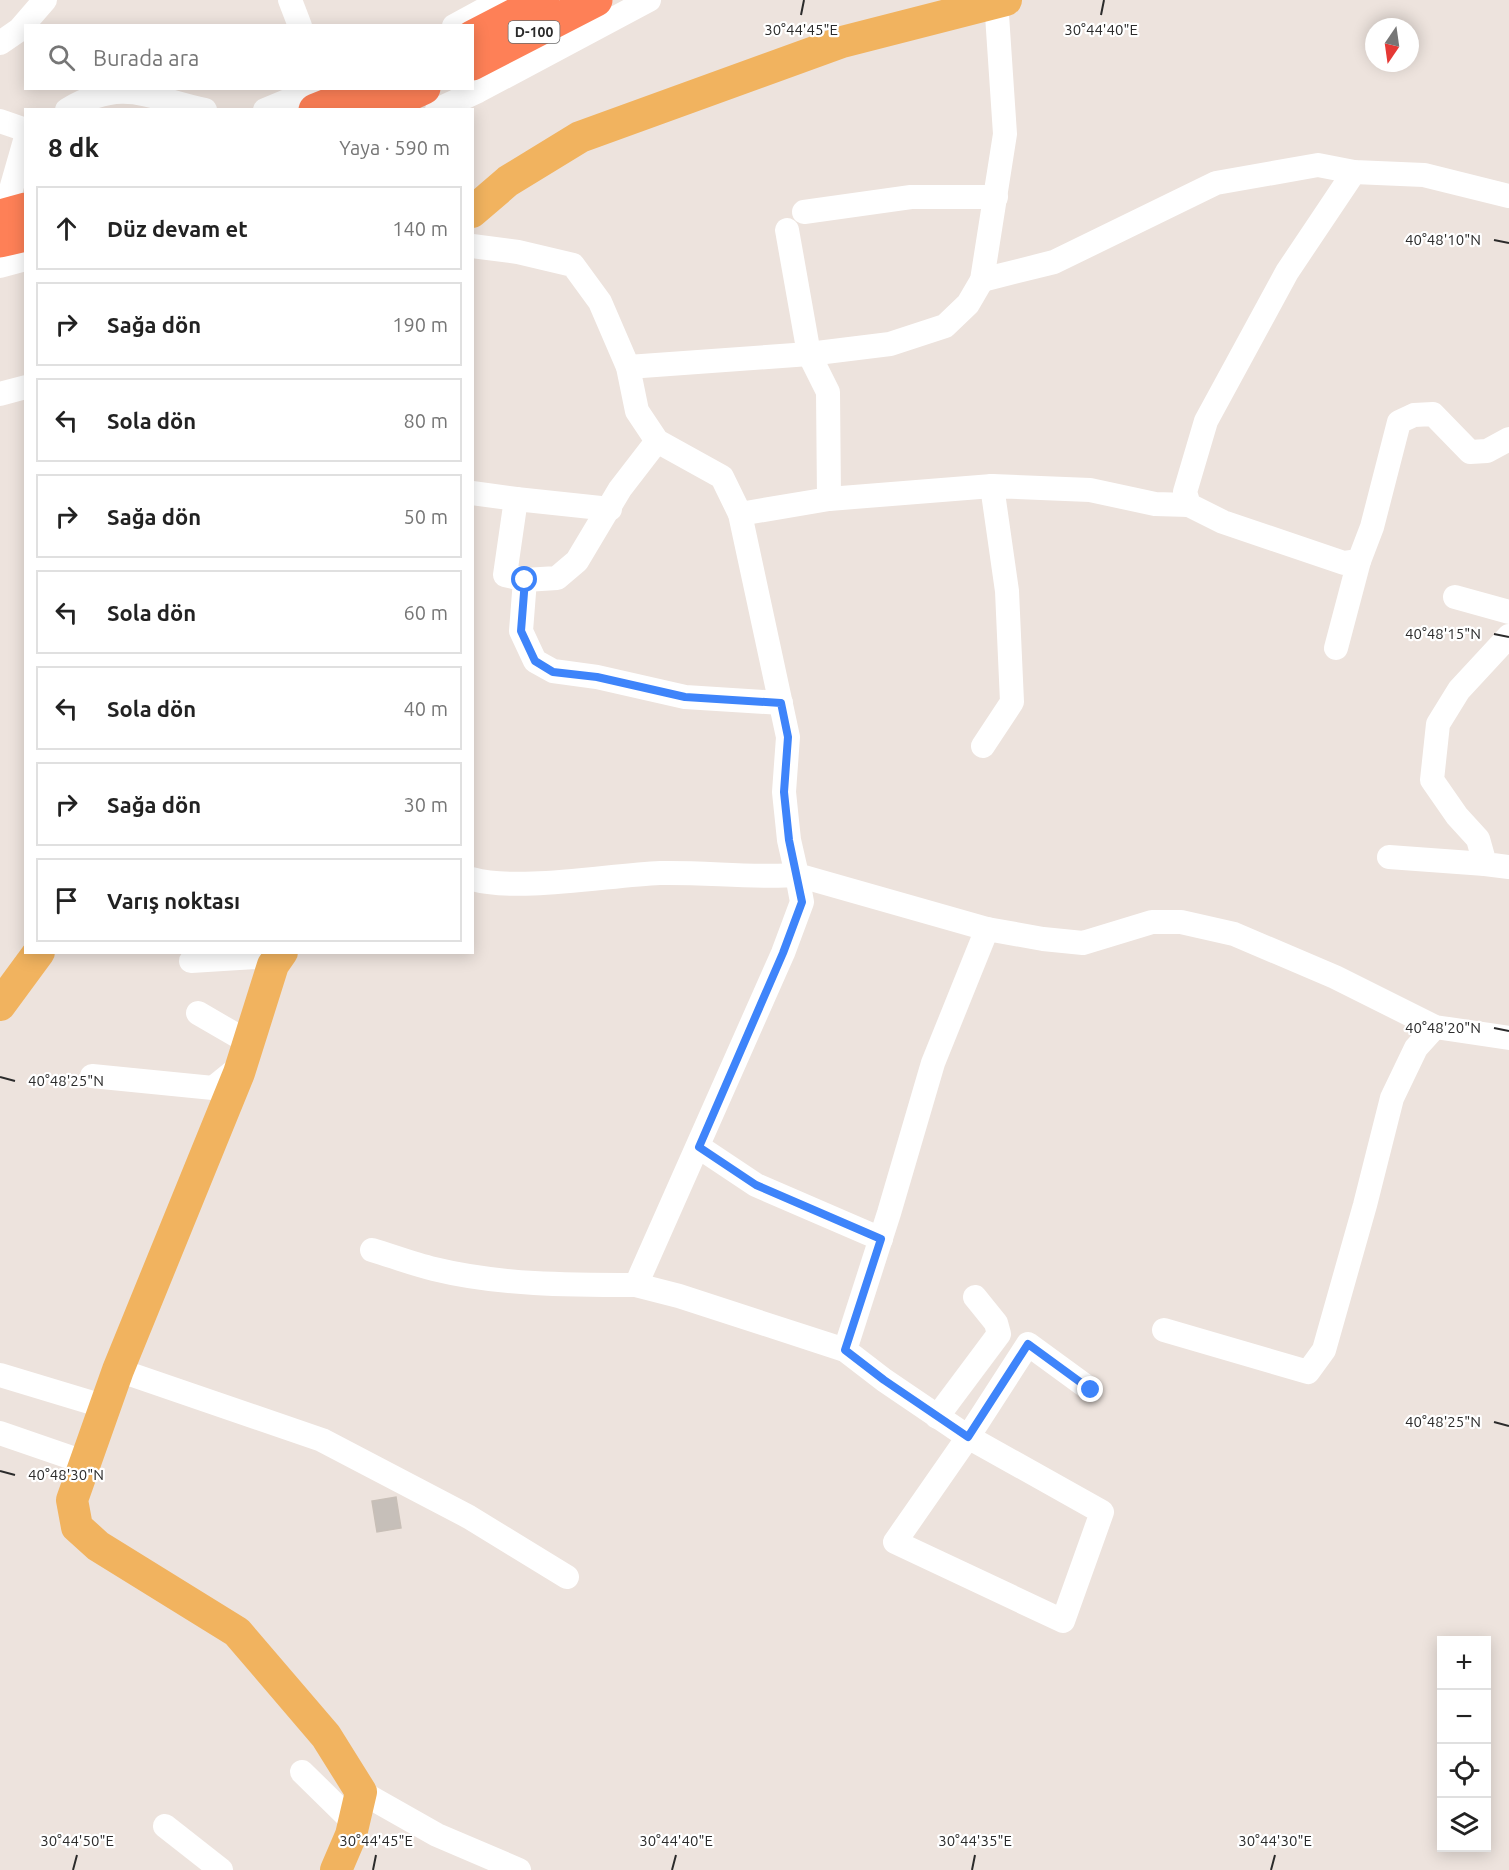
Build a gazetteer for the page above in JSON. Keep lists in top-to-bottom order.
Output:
{
  "streets": {
    "highway": ["D-100"]
  },
  "north": "bottom",
  "page": {
    "search": "Burada ara",
    "heading": ["8 dk", "Yaya · 590 m"],
    "list": [
      ["Düz devam et", "140 m"],
      ["Sağa dön", "190 m"],
      ["Sola dön", "80 m"],
      ["Sağa dön", "50 m"],
      ["Sola dön", "60 m"],
      ["Sola dön", "40 m"],
      ["Sağa dön", "30 m"],
      "Varış noktası"
    ],
    "map_buttons": ["+", "−"]
  },
  "coordinates": [
    "30°44'45\"E",
    "30°44'40\"E",
    "40°48'10\"N",
    "40°48'15\"N",
    "40°48'20\"N",
    "40°48'25\"N",
    "40°48'30\"N",
    "30°44'50\"E",
    "30°44'35\"E",
    "30°44'30\"E"
  ]
}
